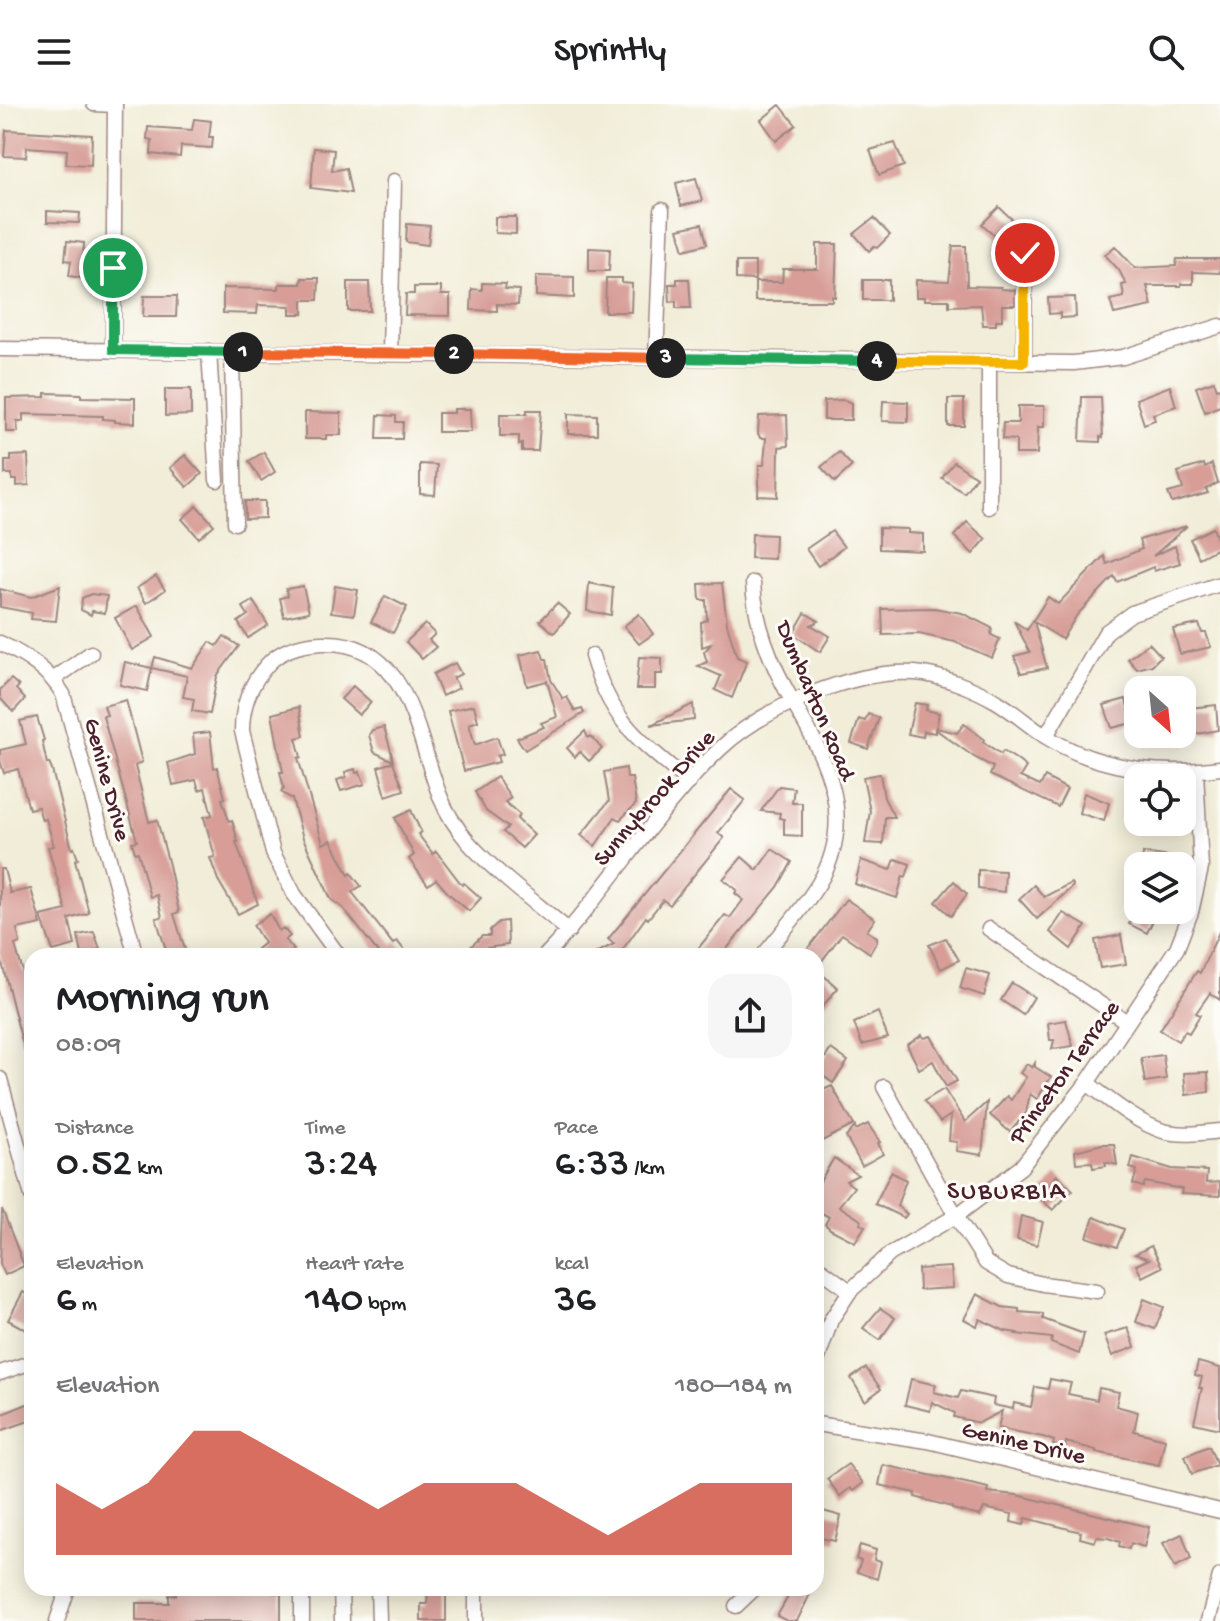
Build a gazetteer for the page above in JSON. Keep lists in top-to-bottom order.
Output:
{
  "streets": {
    "street": [
      "Dumbarton Road",
      "Genine Drive",
      "Sunnybrook Drive",
      "Princeton Terrace"
    ]
  },
  "crossings": [
    ["Dumbarton Road", "Sunnybrook Drive"],
    ["Sunnybrook Drive", "Princeton Terrace"]
  ],
  "districts": ["SUBURBIA"],
  "north": "bottom right",
  "page": {
    "header": "Sprintly",
    "pins": [
      "1",
      "2",
      "3",
      "4"
    ],
    "heading": ["Morning run", "08:09"],
    "stats": [
      ["Distance", "0.52 km"],
      ["Time", "3:24"],
      ["Pace", "6:33 /km"],
      ["Elevation", "6 m"],
      ["Heart rate", "140 bpm"],
      ["kcal", "36"]
    ],
    "chart": ["Elevation", "180–184 m"]
  }
}
